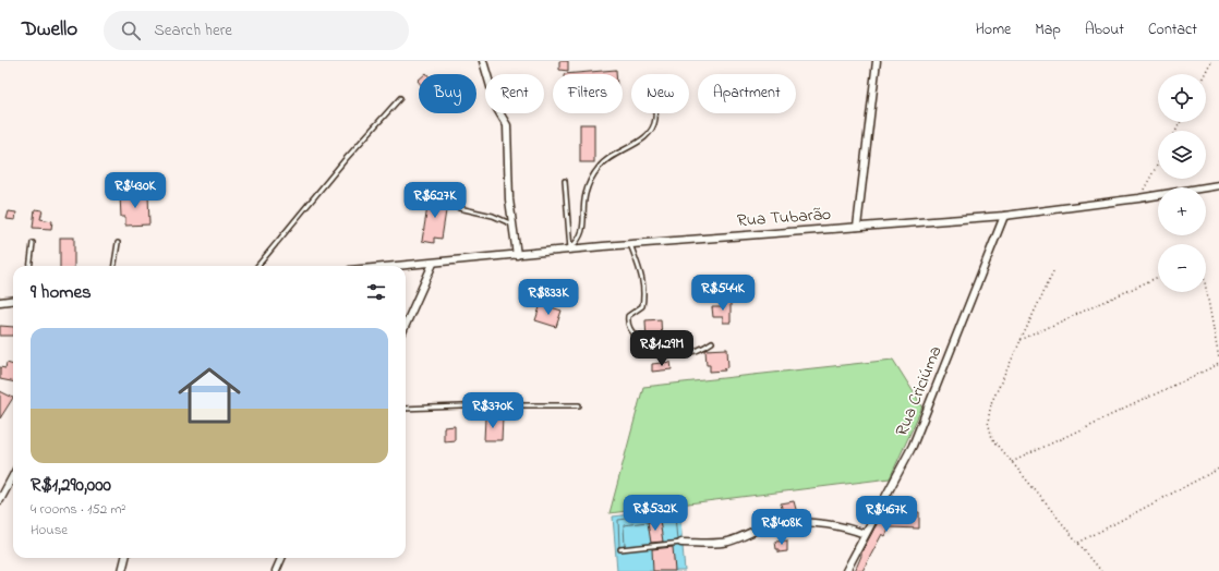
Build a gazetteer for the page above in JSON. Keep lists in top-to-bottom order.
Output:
{
  "streets": {
    "street": ["Rua Tubarão", "Rua Criciúma"]
  },
  "crossings": [
    ["Rua Tubarão", "Rua Criciúma"]
  ],
  "page": {
    "header": "Dwello",
    "search": "Search here",
    "nav": [
      "Home",
      "Map",
      "About",
      "Contact"
    ],
    "map_buttons": ["+", "−"],
    "chip": [
      "Buy",
      "Rent",
      "Filters",
      "New",
      "Apartment"
    ],
    "price": [
      "R$430K",
      "R$627K",
      "R$544K",
      "R$833K",
      "R$1.29M",
      "R$370K",
      "R$532K",
      "R$467K",
      "R$408K"
    ],
    "heading": "9 homes",
    "list": [
      {
        "name": "R$1,290,000",
        "note": "4 rooms · 152 m² · House"
      }
    ]
  }
}
